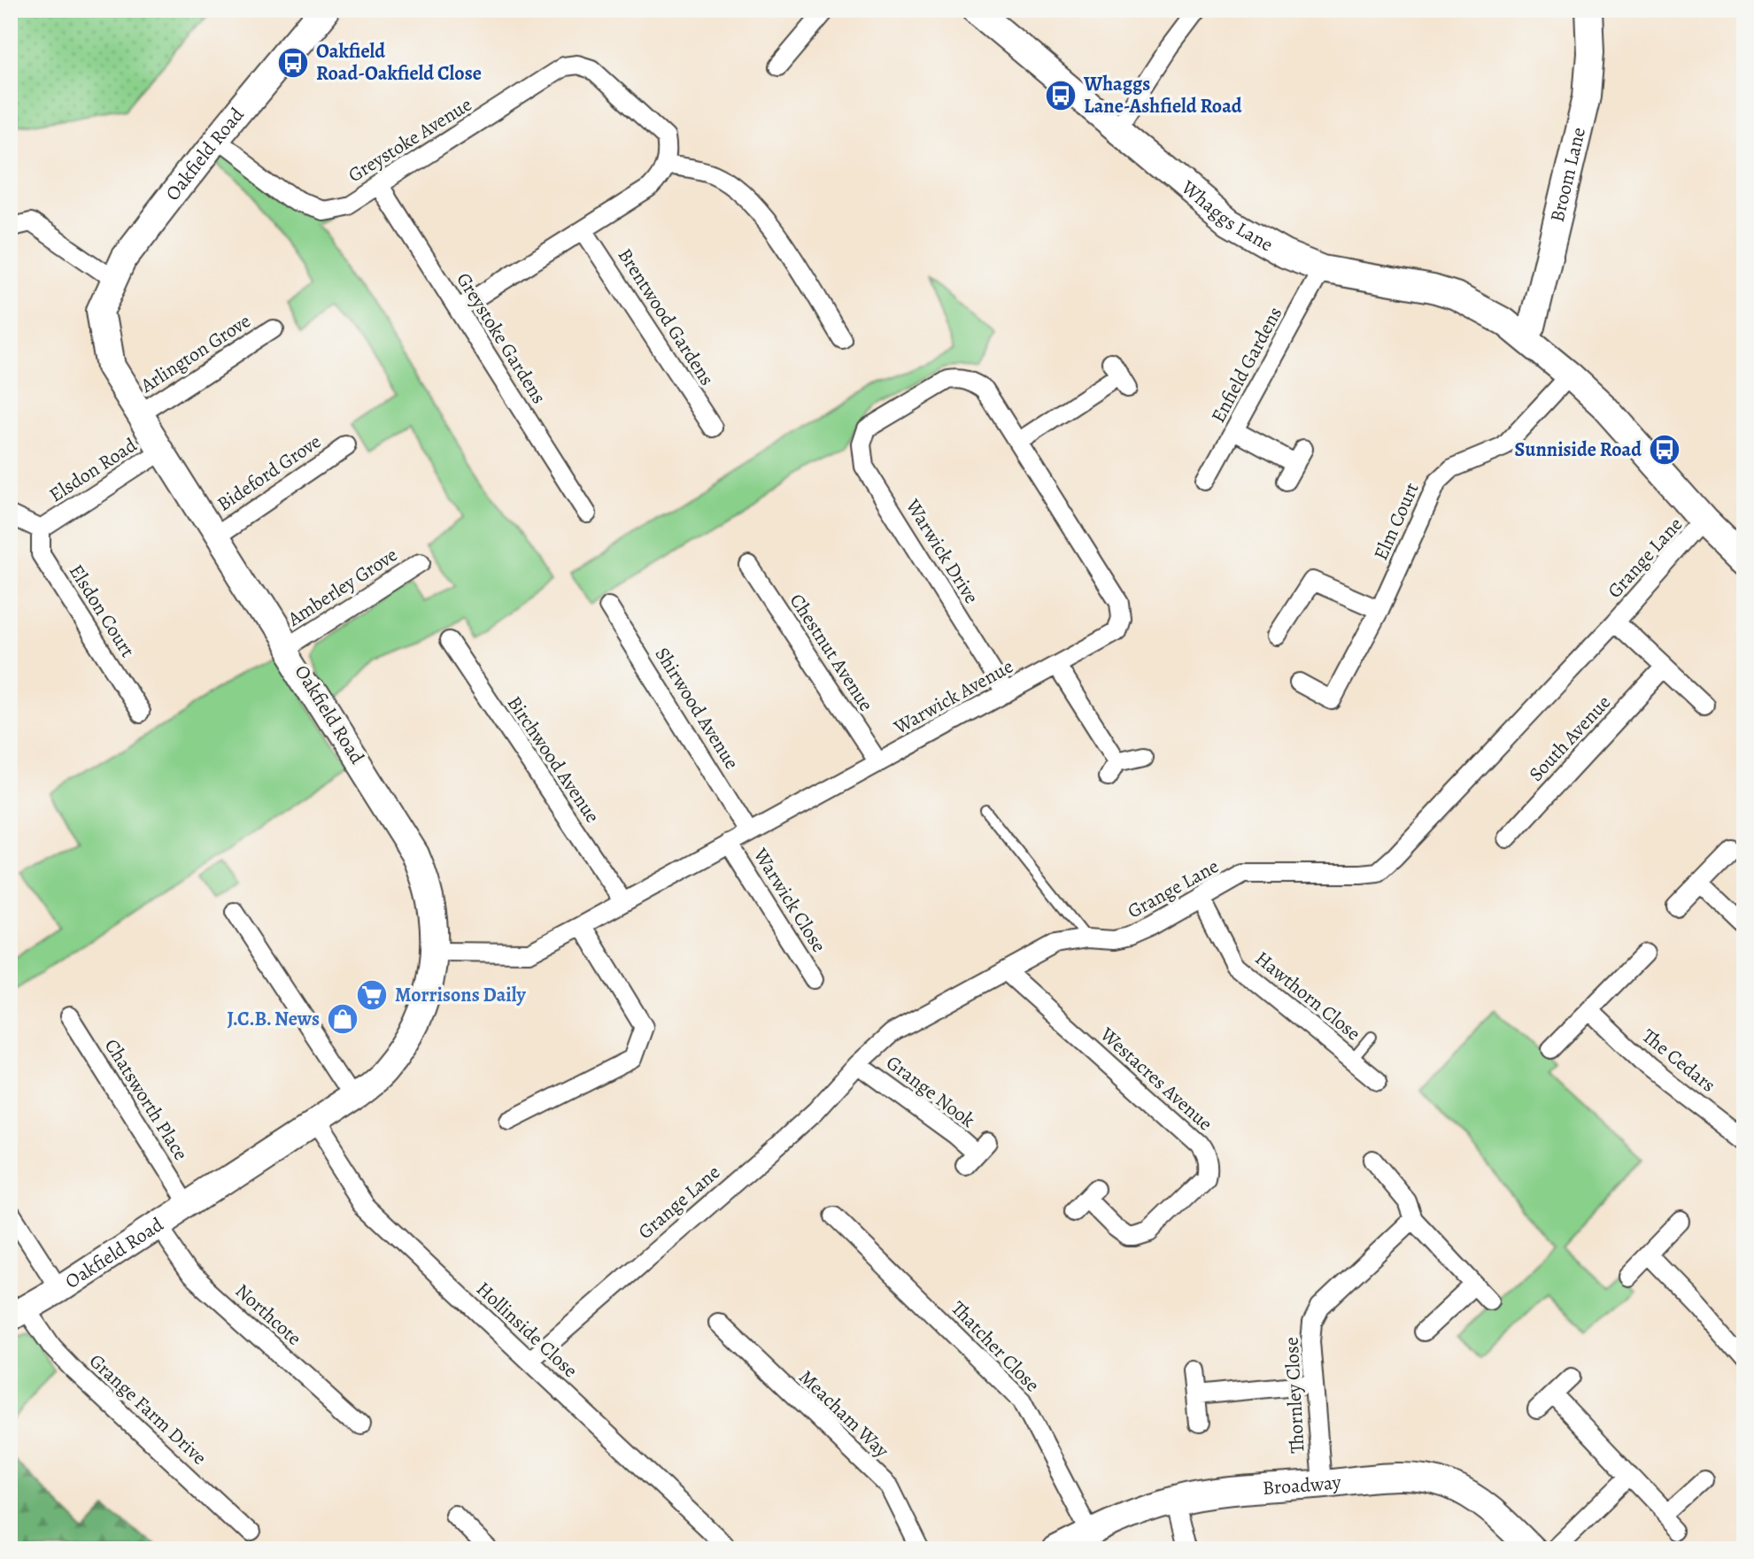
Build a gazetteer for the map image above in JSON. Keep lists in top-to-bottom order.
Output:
{
  "streets": {
    "street": [
      "Greystoke Avenue",
      "Oakfield Road",
      "Broom Lane",
      "Whaggs Lane",
      "Brentwood Gardens",
      "Greystoke Gardens",
      "Arlington Grove",
      "Enfield Gardens",
      "Elsdon Road",
      "Bideford Grove",
      "Elm Court",
      "Warwick Drive",
      "Grange Lane",
      "Amberley Grove",
      "Elsdon Court",
      "Chestnut Avenue",
      "Warwick Avenue",
      "Shirwood Avenue",
      "South Avenue",
      "Birchwood Avenue",
      "Warwick Close",
      "Hawthorn Close",
      "The Cedars",
      "Westacres Avenue",
      "Grange Nook",
      "Chatsworth Place",
      "Northcote",
      "Hollinside Close",
      "Thatcher Close",
      "Thornley Close",
      "Grange Farm Drive",
      "Meacham Way",
      "Broadway"
    ]
  },
  "crossings": [
    ["Greystoke Avenue", "Oakfield Road"],
    ["Greystoke Avenue", "Greystoke Gardens"],
    ["Oakfield Road", "Arlington Grove"],
    ["Oakfield Road", "Elsdon Road"],
    ["Oakfield Road", "Bideford Grove"],
    ["Oakfield Road", "Amberley Grove"],
    ["Oakfield Road", "Warwick Avenue"],
    ["Oakfield Road", "Chatsworth Place"],
    ["Oakfield Road", "Northcote"],
    ["Oakfield Road", "Hollinside Close"],
    ["Oakfield Road", "Grange Farm Drive"],
    ["Broom Lane", "Whaggs Lane"],
    ["Whaggs Lane", "Enfield Gardens"],
    ["Elsdon Road", "Elsdon Court"],
    ["Warwick Drive", "Warwick Avenue"],
    ["Grange Lane", "Hawthorn Close"],
    ["Grange Lane", "Westacres Avenue"],
    ["Grange Lane", "Grange Nook"],
    ["Grange Lane", "Hollinside Close"],
    ["Chestnut Avenue", "Warwick Avenue"],
    ["Warwick Avenue", "Shirwood Avenue"],
    ["Warwick Avenue", "Birchwood Avenue"],
    ["Warwick Avenue", "Warwick Close"],
    ["Thatcher Close", "Broadway"],
    ["Thornley Close", "Broadway"]
  ],
  "places": {
    "bus stop": ["Oakfield Road-Oakfield Close", "Whaggs Lane-Ashfield Road", "Sunniside Road"],
    "supermarket": ["Morrisons Daily"],
    "shop": ["J.C.B. News"]
  }
}
